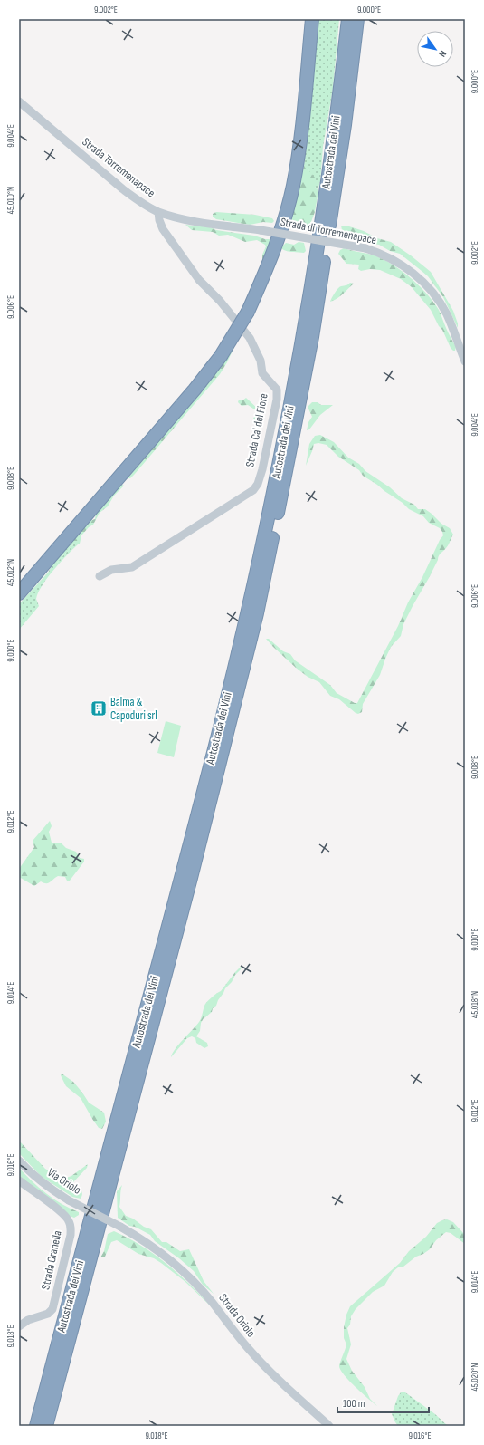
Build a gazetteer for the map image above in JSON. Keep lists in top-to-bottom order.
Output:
{
  "streets": {
    "highway": ["Autostrada dei Vini"],
    "street": [
      "Strada Torremenapace",
      "Strada di Torremenapace",
      "Strada Ca' del Fiore",
      "Via Oriolo",
      "Strada Granella",
      "Strada Oriolo"
    ]
  },
  "crossings": [
    ["Strada Torremenapace", "Strada di Torremenapace"],
    ["Strada Torremenapace", "Strada Ca' del Fiore"],
    ["Via Oriolo", "Strada Oriolo"]
  ],
  "places": {
    "building": ["Balma & Capoduri srl"]
  },
  "scale_bar": "100 m",
  "north": "bottom right",
  "coordinates": [
    "9.002°E",
    "9.000°E",
    "9.004°E",
    "45.010°N",
    "9.006°E",
    "9.008°E",
    "45.012°N",
    "9.010°E",
    "9.012°E",
    "9.014°E",
    "45.018°N",
    "9.016°E",
    "9.018°E",
    "45.020°N"
  ]
}
